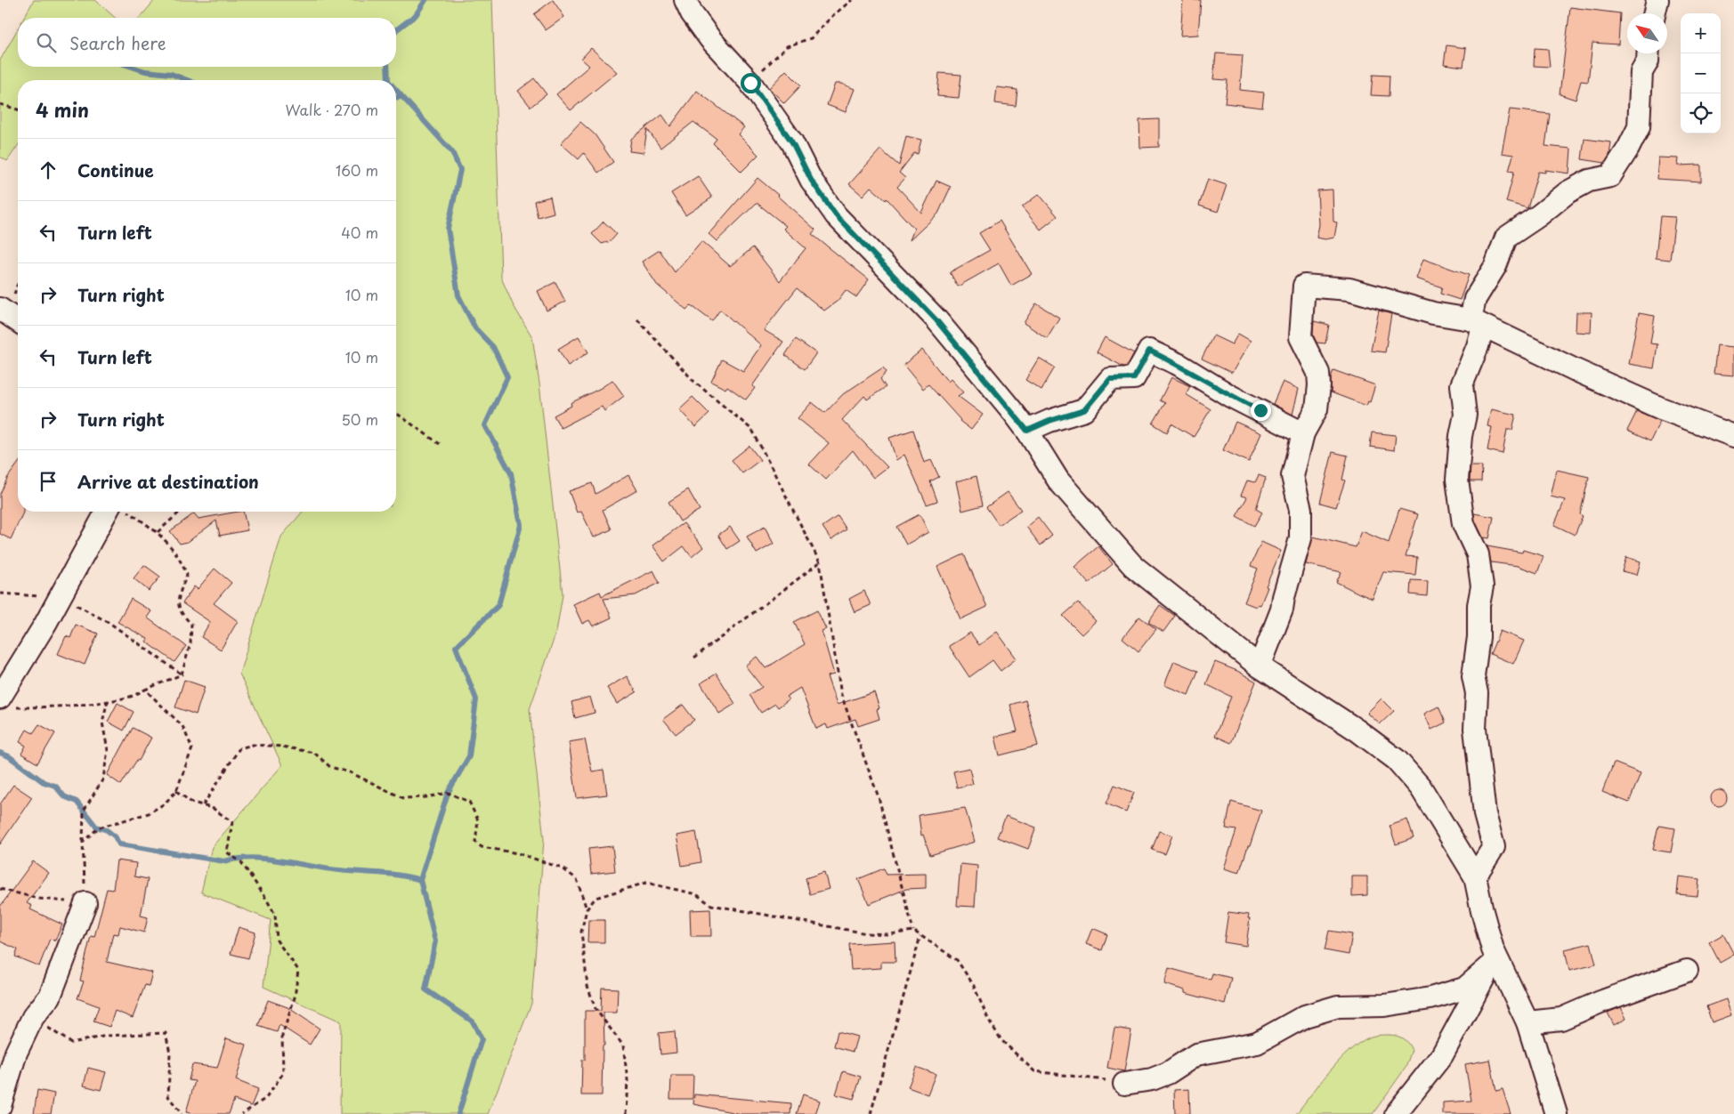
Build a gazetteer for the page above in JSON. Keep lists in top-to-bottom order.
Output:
{
  "north": "top left",
  "page": {
    "map_buttons": ["+", "−"],
    "search": "Search here",
    "heading": ["4 min", "Walk · 270 m"],
    "list": [
      ["Continue", "160 m"],
      ["Turn left", "40 m"],
      ["Turn right", "10 m"],
      ["Turn left", "10 m"],
      ["Turn right", "50 m"],
      "Arrive at destination"
    ]
  }
}
